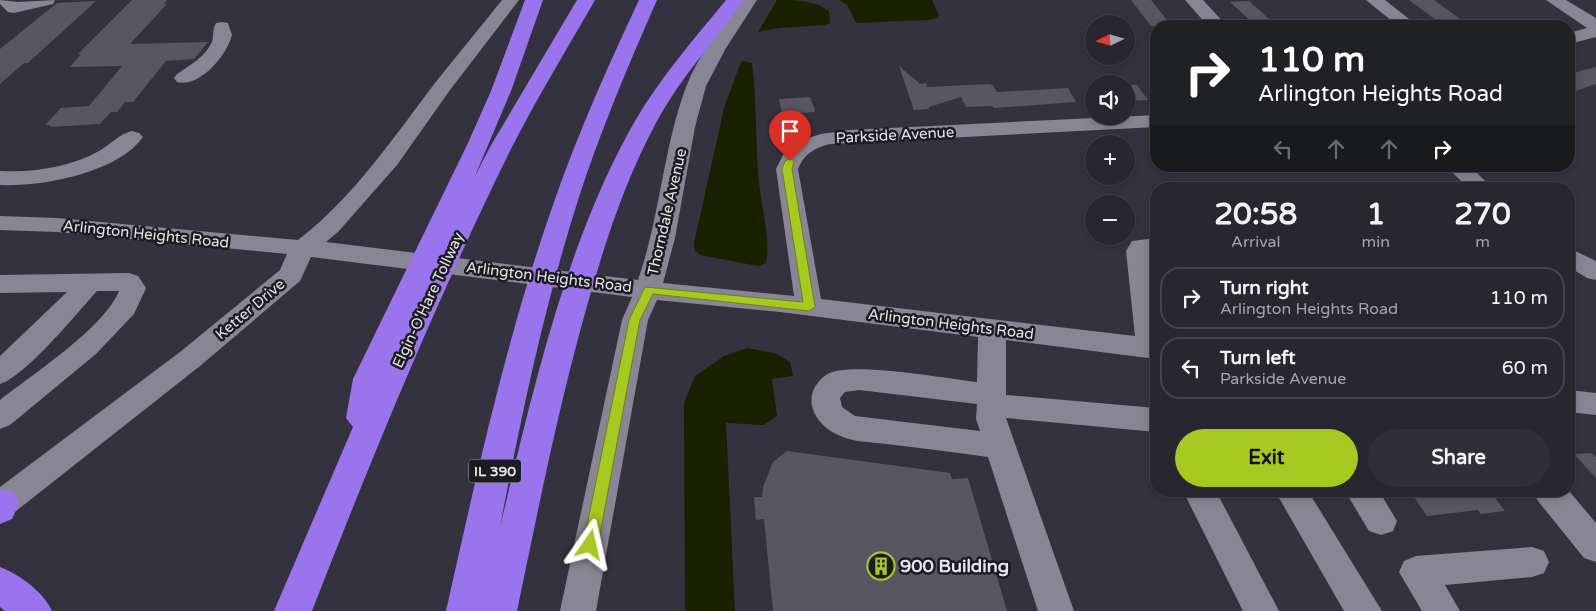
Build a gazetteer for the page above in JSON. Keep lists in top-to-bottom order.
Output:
{
  "streets": {
    "highway": ["Elgin-O'Hare Tollway", "IL 390"],
    "street": [
      "Parkside Avenue",
      "Thorndale Avenue",
      "Arlington Heights Road",
      "Ketter Drive"
    ]
  },
  "crossings": [
    ["Parkside Avenue", "Arlington Heights Road"],
    ["Thorndale Avenue", "Arlington Heights Road"],
    ["Arlington Heights Road", "Ketter Drive"]
  ],
  "places": {
    "building": ["900 Building"]
  },
  "north": "left",
  "page": {
    "map_buttons": ["+", "−"],
    "turn": ["110 m", "Arlington Heights Road"],
    "eta": [
      "20:58",
      "Arrival",
      "1",
      "min",
      "270",
      "m"
    ],
    "list": [
      {
        "name": "Turn right",
        "note": "Arlington Heights Road",
        "value": "110 m"
      },
      {
        "name": "Turn left",
        "note": "Parkside Avenue",
        "value": "60 m"
      }
    ],
    "buttons": ["Exit", "Share"]
  }
}
